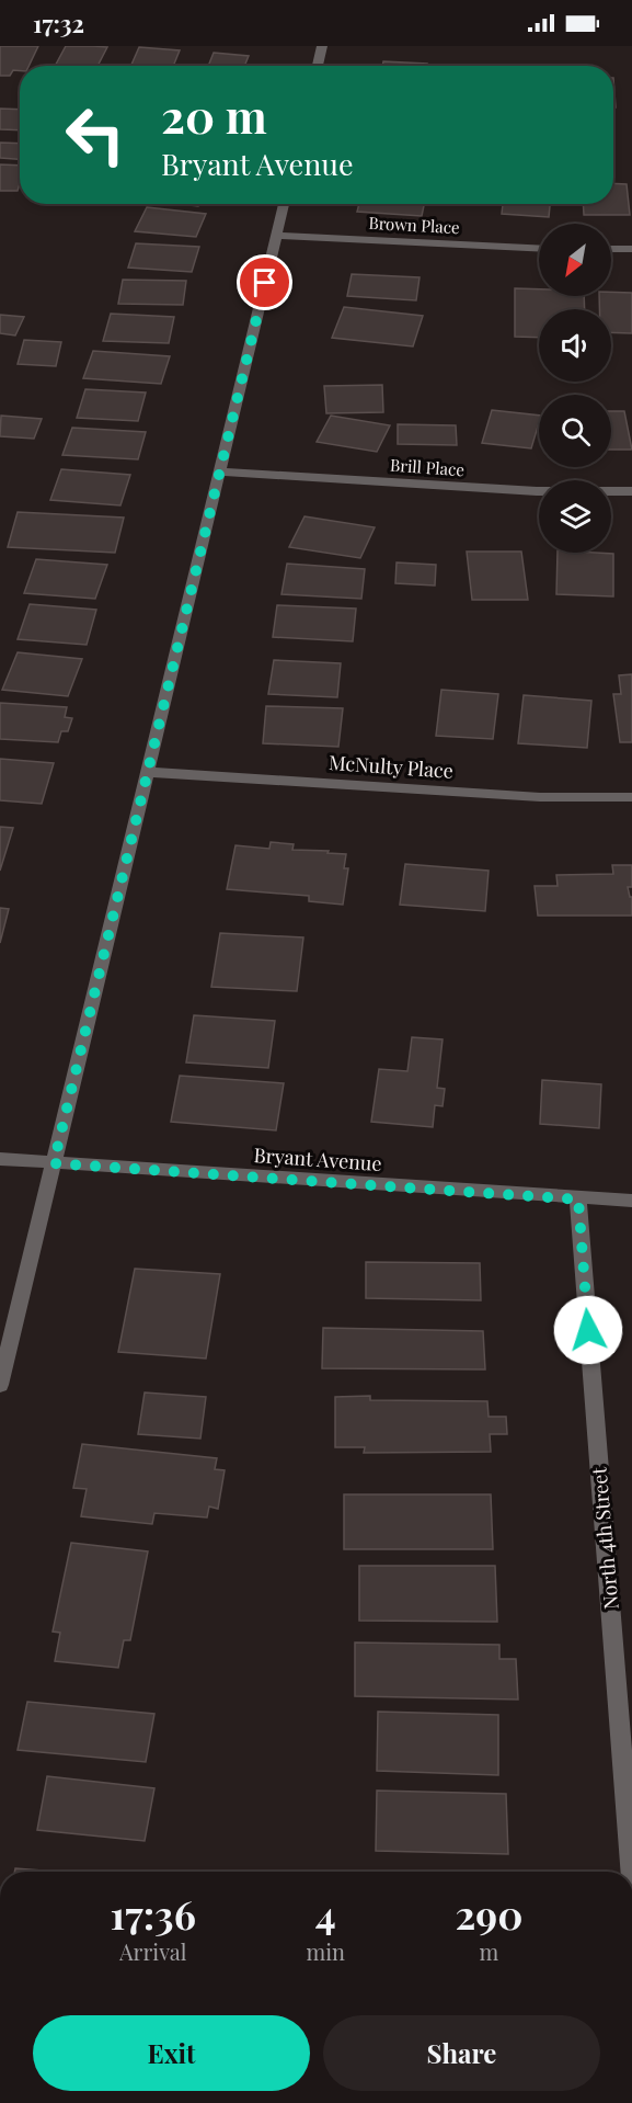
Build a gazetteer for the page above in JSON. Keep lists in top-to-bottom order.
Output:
{
  "streets": {
    "street": [
      "Brown Place",
      "Brill Place",
      "McNulty Place",
      "Bryant Avenue",
      "North 4th Street"
    ]
  },
  "crossings": [
    ["Bryant Avenue", "North 4th Street"]
  ],
  "north": "bottom left",
  "page": {
    "status": "17:32",
    "turn": ["20 m", "Bryant Avenue"],
    "eta": [
      "17:36",
      "Arrival",
      "4",
      "min",
      "290",
      "m"
    ],
    "buttons": ["Exit", "Share"]
  }
}
